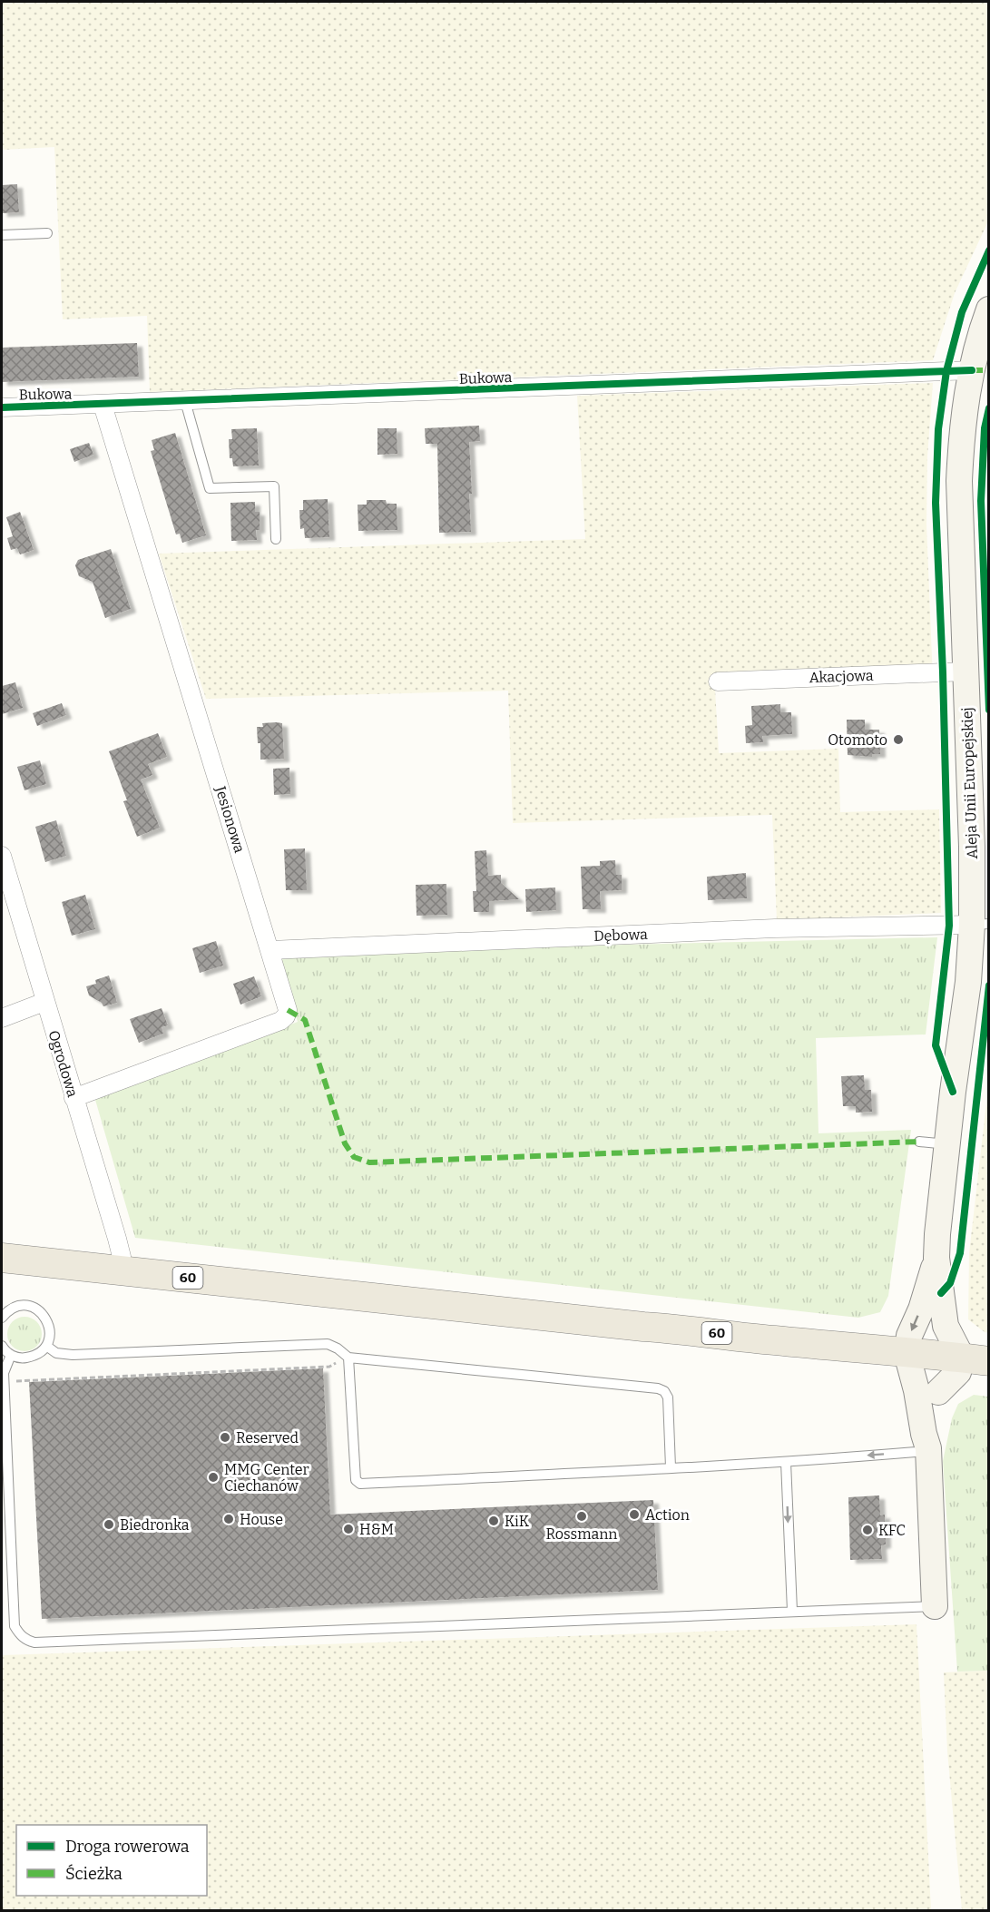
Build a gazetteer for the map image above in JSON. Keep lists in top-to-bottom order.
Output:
{
  "streets": {
    "main road": ["Aleja Unii Europejskiej", "60"],
    "street": [
      "Bukowa",
      "Akacjowa",
      "Jesionowa",
      "Dębowa",
      "Ogrodowa"
    ]
  },
  "crossings": [
    ["Bukowa", "Aleja Unii Europejskiej"],
    ["Bukowa", "Jesionowa"],
    ["Akacjowa", "Aleja Unii Europejskiej"],
    ["Aleja Unii Europejskiej", "Dębowa"],
    ["Aleja Unii Europejskiej", "60"],
    ["Jesionowa", "Dębowa"],
    ["Jesionowa", "Ogrodowa"],
    ["Ogrodowa", "60"]
  ],
  "places": [
    "Otomoto",
    "Reserved",
    "MMG Center Ciechanów",
    "Action",
    "Rossmann",
    "House",
    "KiK",
    "Biedronka",
    "H&M",
    "KFC"
  ],
  "legend": ["Droga rowerowa", "Ścieżka"]
}
